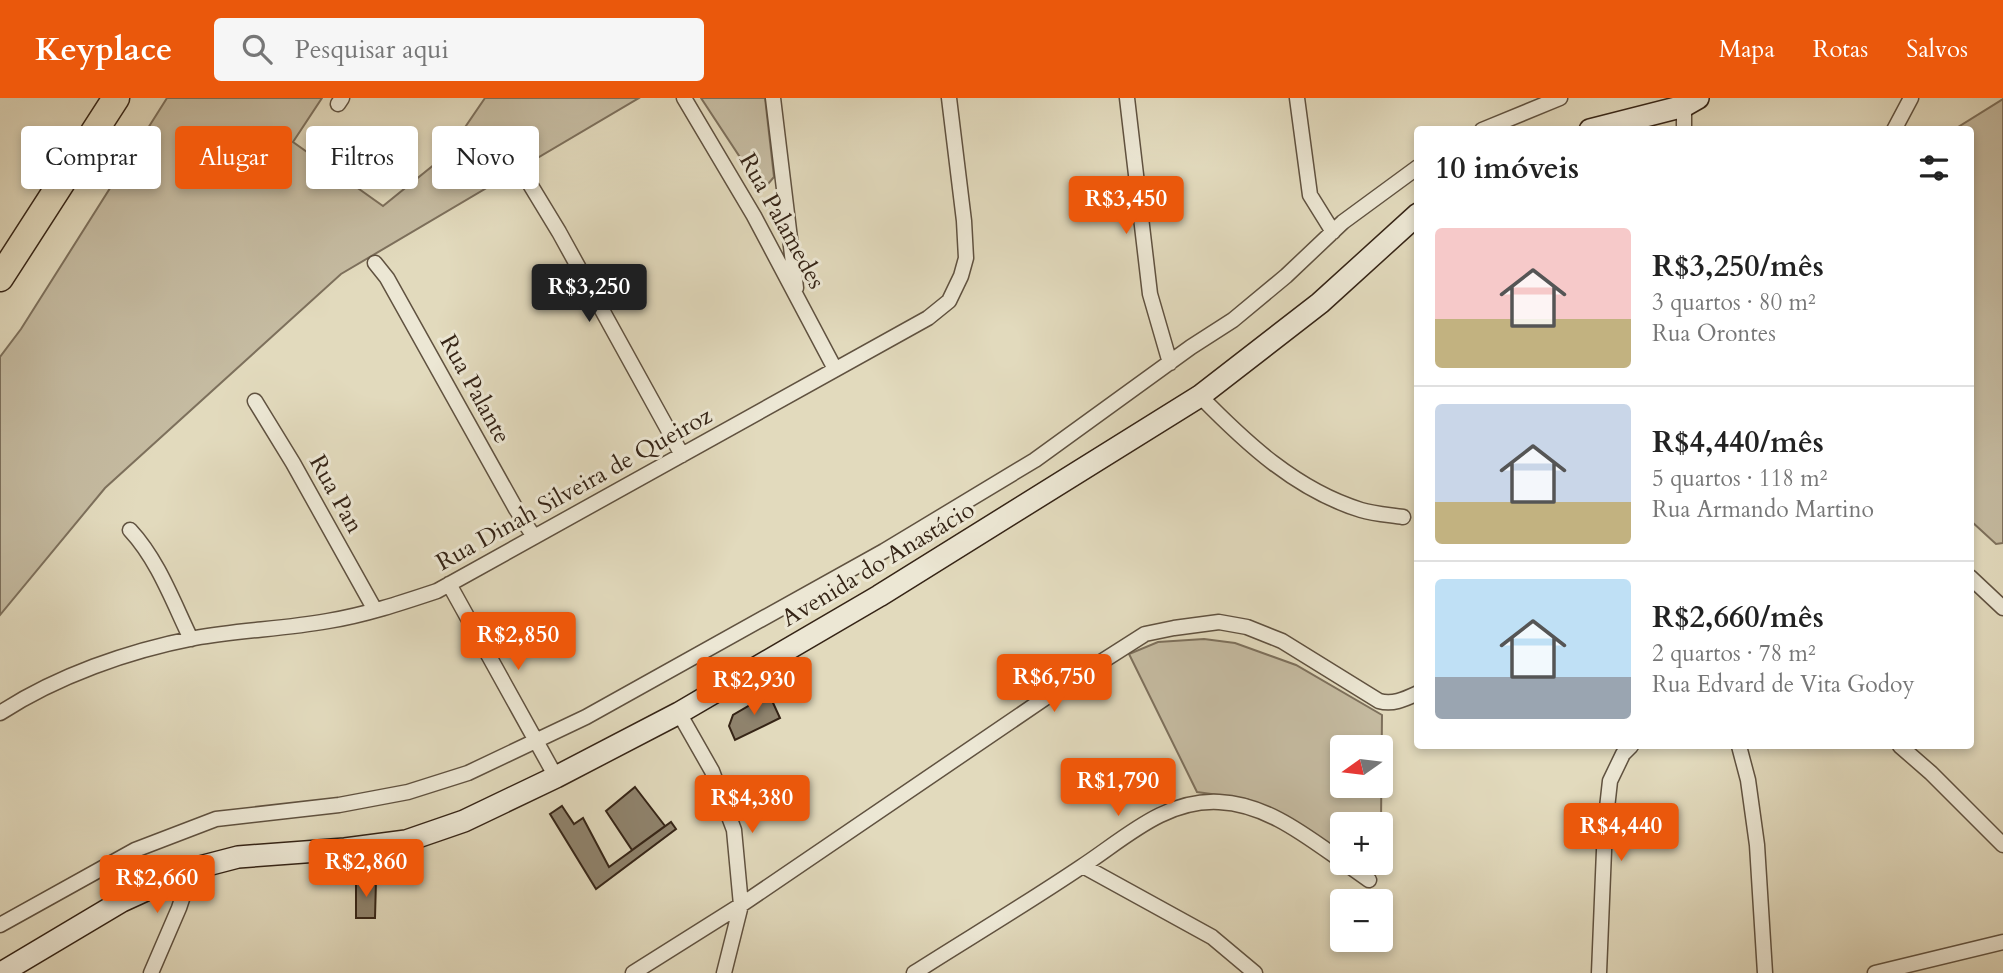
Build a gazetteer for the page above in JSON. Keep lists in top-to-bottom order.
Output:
{
  "streets": {
    "main road": ["Avenida do Anastácio"],
    "street": [
      "Rua Palamedes",
      "Rua Palante",
      "Rua Dinah Silveira de Queiroz",
      "Rua Pan"
    ]
  },
  "crossings": [
    ["Rua Palamedes", "Rua Dinah Silveira de Queiroz"],
    ["Rua Palante", "Rua Dinah Silveira de Queiroz"],
    ["Rua Dinah Silveira de Queiroz", "Rua Pan"]
  ],
  "north": "left",
  "page": {
    "header": "Keyplace",
    "search": "Pesquisar aqui",
    "nav": ["Mapa", "Rotas", "Salvos"],
    "chip": [
      "Comprar",
      "Alugar",
      "Filtros",
      "Novo"
    ],
    "heading": "10 imóveis",
    "price": [
      "R$3,450",
      "R$3,250",
      "R$2,850",
      "R$6,750",
      "R$2,930",
      "R$1,790",
      "R$4,380",
      "R$4,440",
      "R$2,860",
      "R$2,660"
    ],
    "list": [
      {
        "name": "R$3,250/mês",
        "note": "3 quartos · 80 m² · Rua Orontes"
      },
      {
        "name": "R$4,440/mês",
        "note": "5 quartos · 118 m² · Rua Armando Martino"
      },
      {
        "name": "R$2,660/mês",
        "note": "2 quartos · 78 m² · Rua Edvard de Vita Godoy"
      }
    ],
    "map_buttons": ["+", "−"]
  }
}
